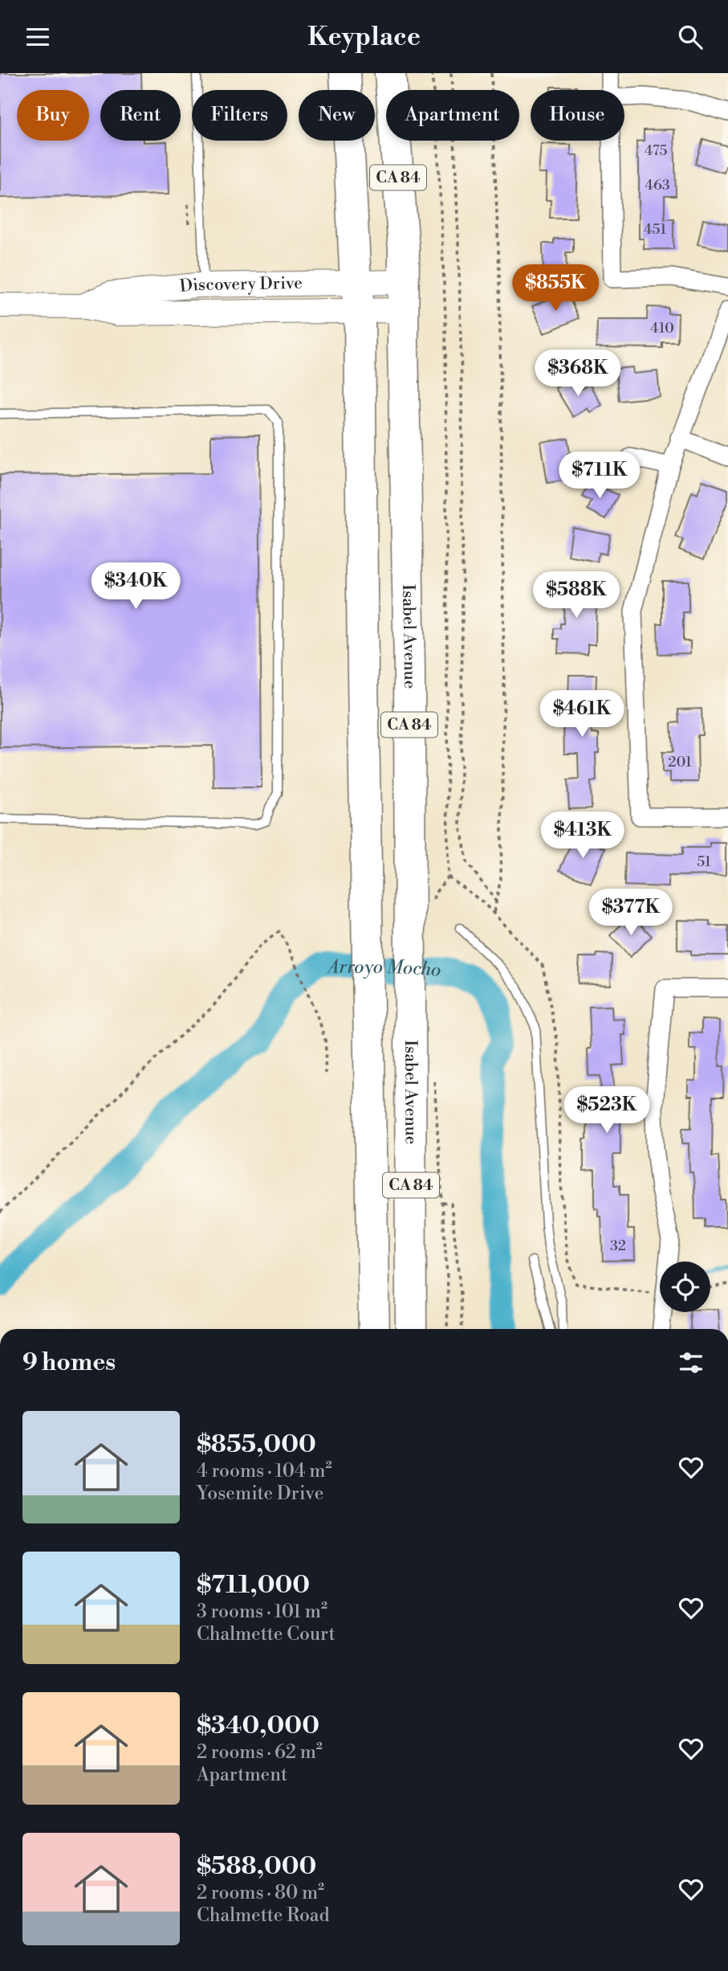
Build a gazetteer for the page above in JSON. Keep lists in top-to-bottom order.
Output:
{
  "streets": {
    "highway": ["CA 84", "Isabel Avenue"],
    "street": ["Discovery Drive"]
  },
  "crossings": [
    ["CA 84", "Discovery Drive"],
    ["Discovery Drive", "Isabel Avenue"]
  ],
  "water": ["Arroyo Mocho"],
  "house_numbers": [
    "475",
    "463",
    "451",
    "410",
    "201",
    "51",
    "32"
  ],
  "page": {
    "header": "Keyplace",
    "chip": [
      "Buy",
      "Rent",
      "Filters",
      "New",
      "Apartment",
      "House"
    ],
    "price": [
      "$855K",
      "$368K",
      "$711K",
      "$340K",
      "$588K",
      "$461K",
      "$413K",
      "$377K",
      "$523K"
    ],
    "heading": "9 homes",
    "list": [
      {
        "name": "$855,000",
        "note": "4 rooms · 104 m² · Yosemite Drive"
      },
      {
        "name": "$711,000",
        "note": "3 rooms · 101 m² · Chalmette Court"
      },
      {
        "name": "$340,000",
        "note": "2 rooms · 62 m² · Apartment"
      },
      {
        "name": "$588,000",
        "note": "2 rooms · 80 m² · Chalmette Road"
      }
    ]
  }
}
